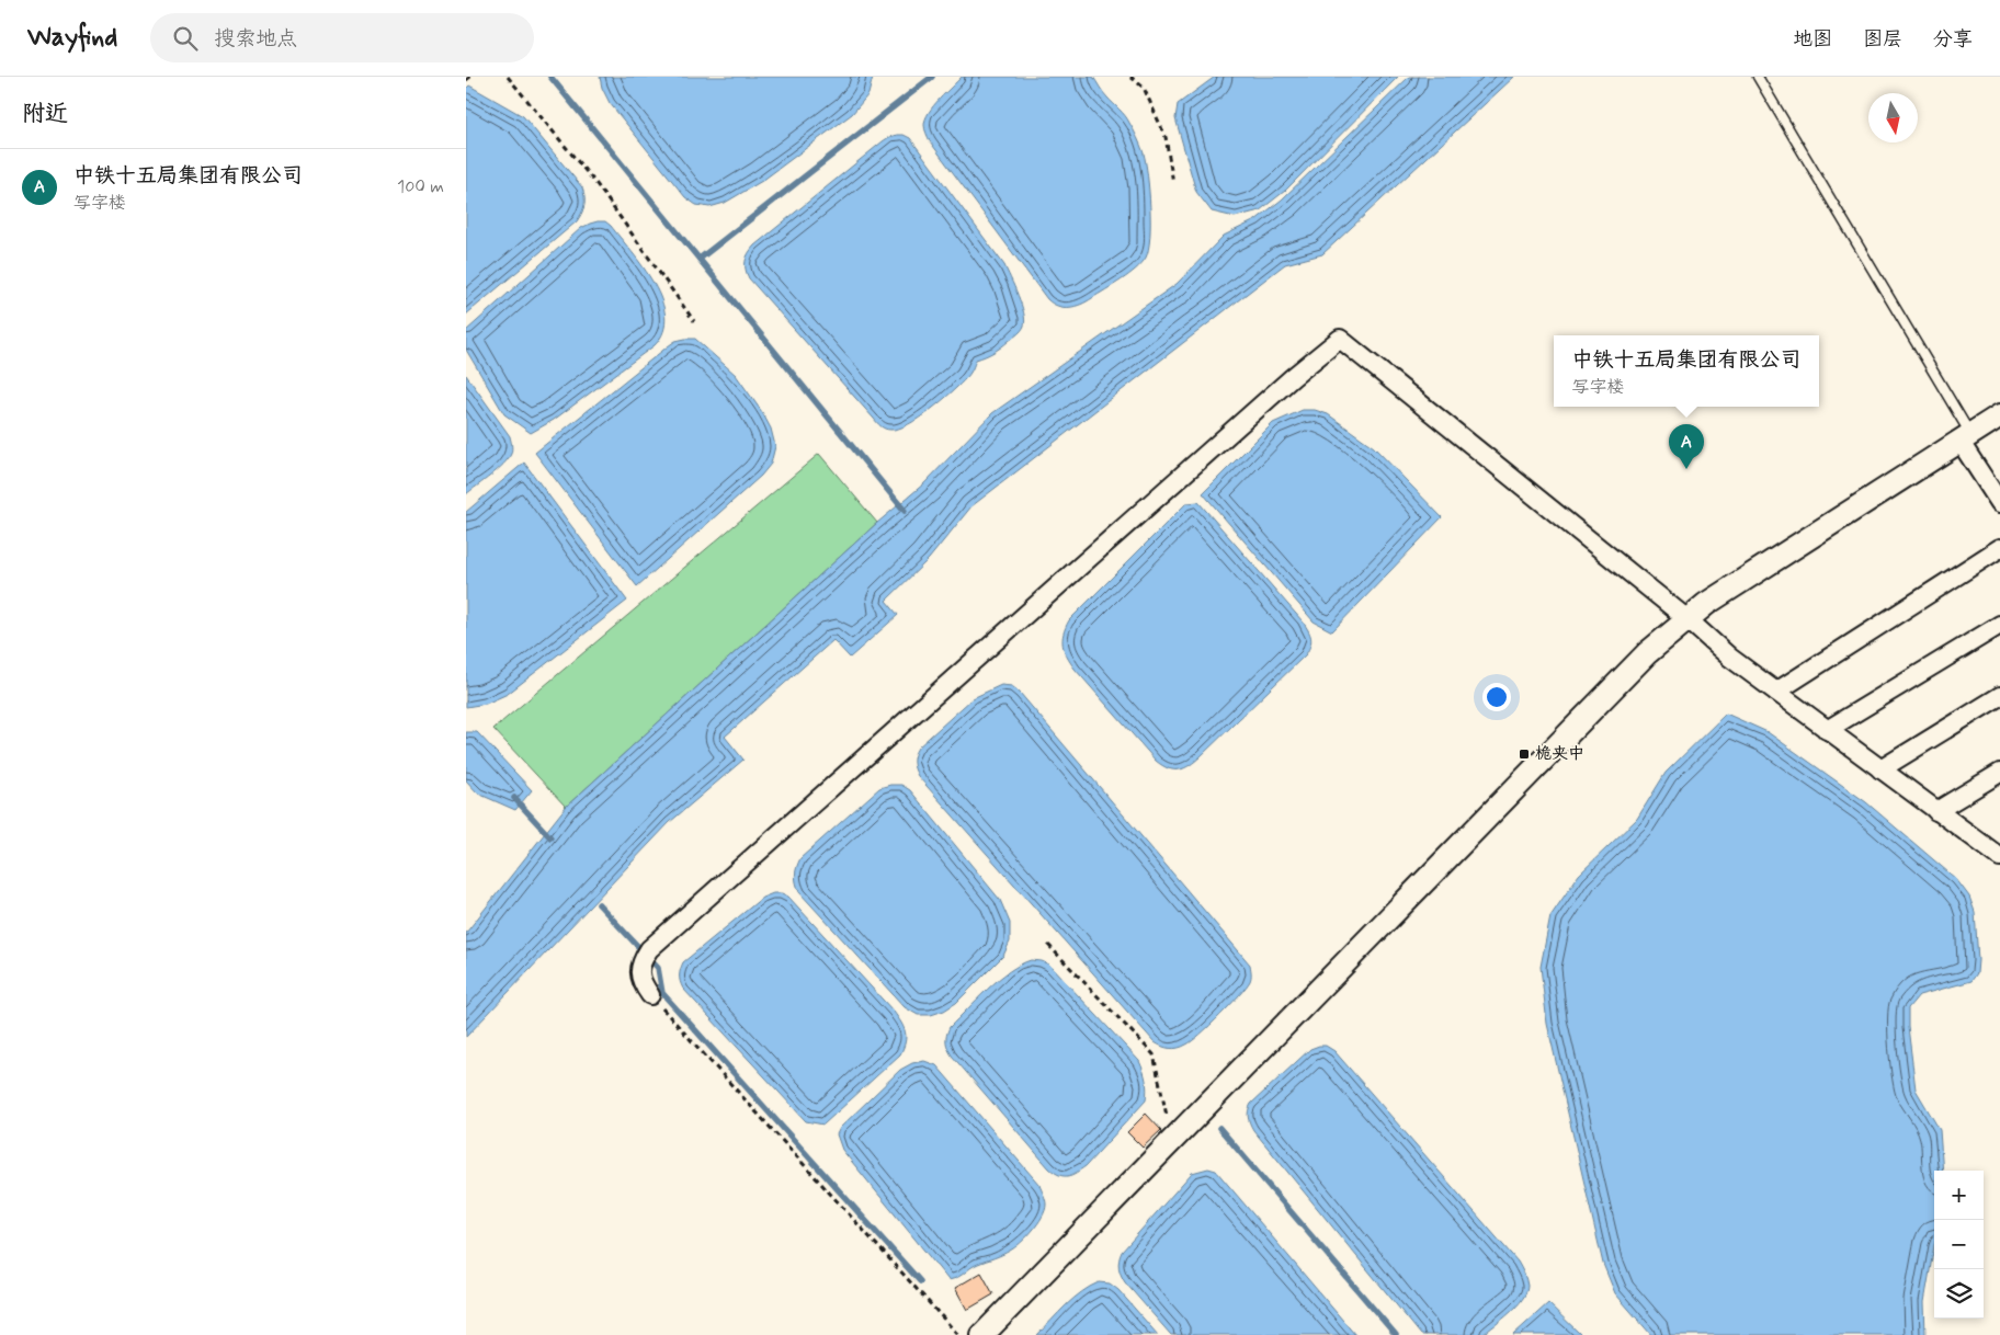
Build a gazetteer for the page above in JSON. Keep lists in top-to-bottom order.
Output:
{
  "places": {
    "transit": ["桅夹中"]
  },
  "north": "bottom",
  "page": {
    "header": "Wayfind",
    "search": "搜索地点",
    "nav": ["地图", "图层", "分享"],
    "heading": "附近",
    "list": [
      {
        "mark": "A",
        "name": "中铁十五局集团有限公司",
        "note": "写字楼",
        "value": "100 m"
      }
    ],
    "popup": ["中铁十五局集团有限公司", "写字楼"],
    "pins": "A",
    "map_buttons": ["+", "−"]
  }
}
